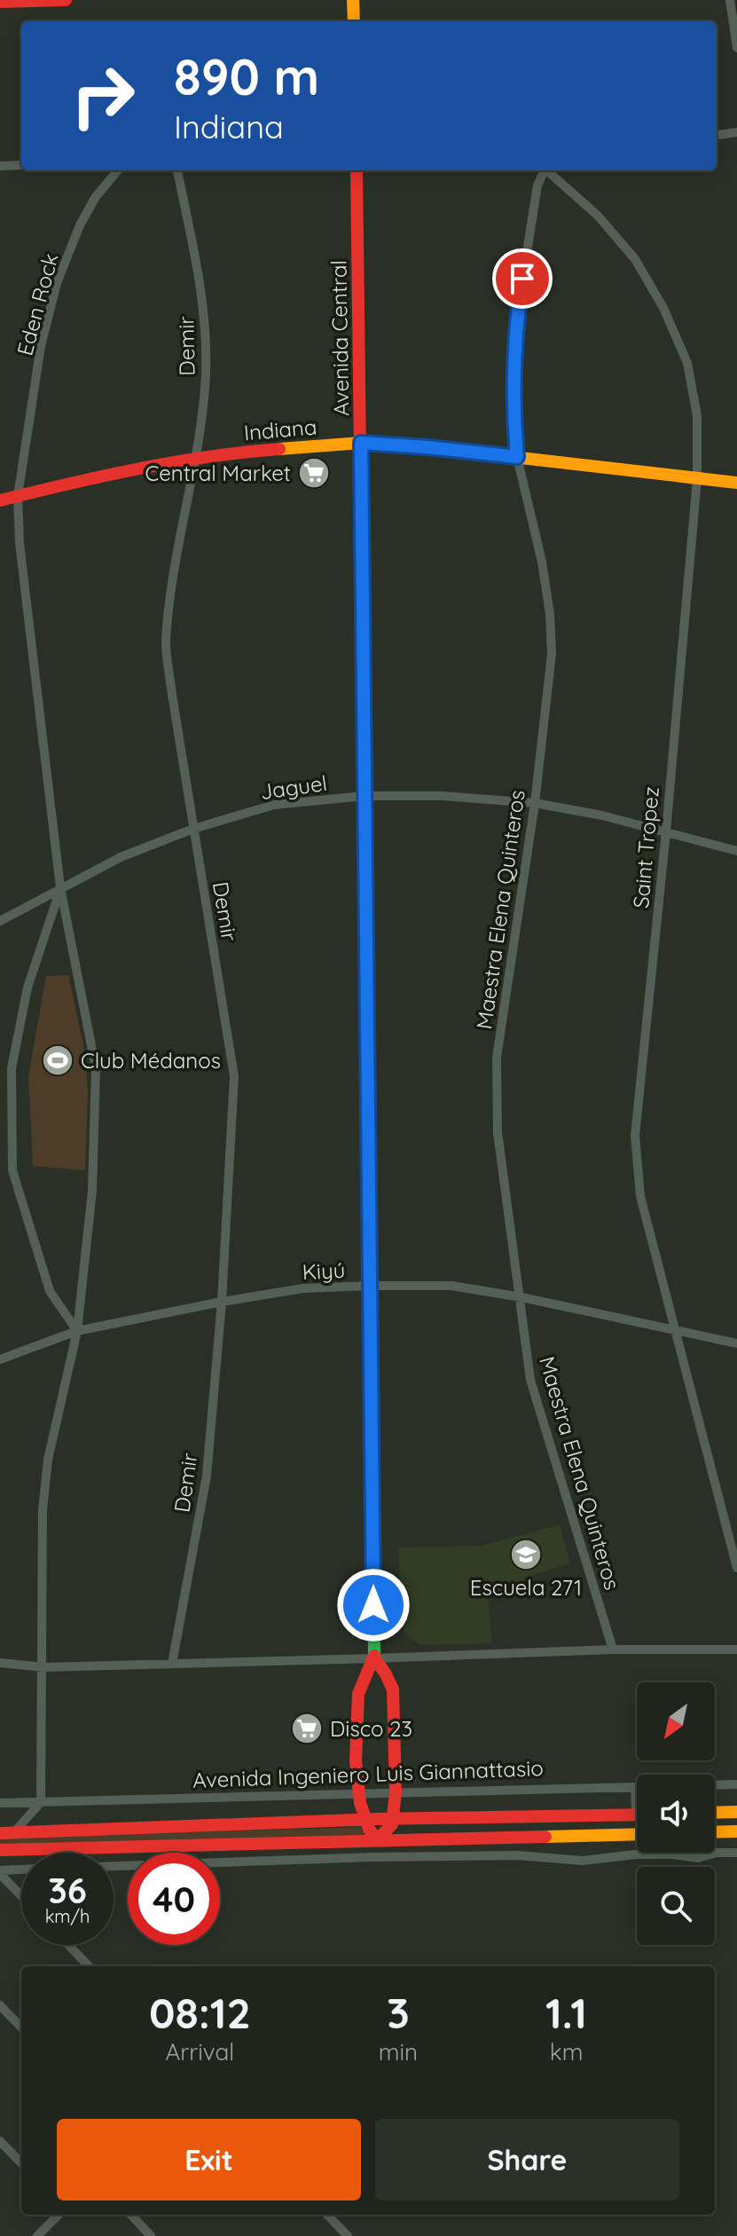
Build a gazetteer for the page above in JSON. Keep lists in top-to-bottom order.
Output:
{
  "streets": {
    "street": [
      "Eden Rock",
      "Avenida Central",
      "Demir",
      "Indiana",
      "Jaguel",
      "Saint Tropez",
      "Maestra Elena Quinteros",
      "Kiyú",
      "Avenida Ingeniero Luis Giannattasio"
    ]
  },
  "crossings": [
    ["Eden Rock", "Indiana"],
    ["Eden Rock", "Jaguel"],
    ["Eden Rock", "Kiyú"],
    ["Eden Rock", "Avenida Ingeniero Luis Giannattasio"],
    ["Avenida Central", "Indiana"],
    ["Avenida Central", "Jaguel"],
    ["Avenida Central", "Kiyú"],
    ["Avenida Central", "Avenida Ingeniero Luis Giannattasio"],
    ["Demir", "Indiana"],
    ["Demir", "Jaguel"],
    ["Demir", "Kiyú"],
    ["Indiana", "Saint Tropez"],
    ["Indiana", "Maestra Elena Quinteros"],
    ["Jaguel", "Saint Tropez"],
    ["Jaguel", "Maestra Elena Quinteros"],
    ["Saint Tropez", "Kiyú"],
    ["Maestra Elena Quinteros", "Kiyú"]
  ],
  "places": {
    "supermarket": ["Central Market", "Disco 23"],
    "sports": ["Club Médanos"],
    "school or university": ["Escuela 271"]
  },
  "north": "bottom left",
  "page": {
    "turn": ["890 m", "Indiana"],
    "speed": "36 km/h",
    "limit": "40",
    "eta": [
      "08:12",
      "Arrival",
      "3",
      "min",
      "1.1",
      "km"
    ],
    "buttons": ["Exit", "Share"]
  }
}
